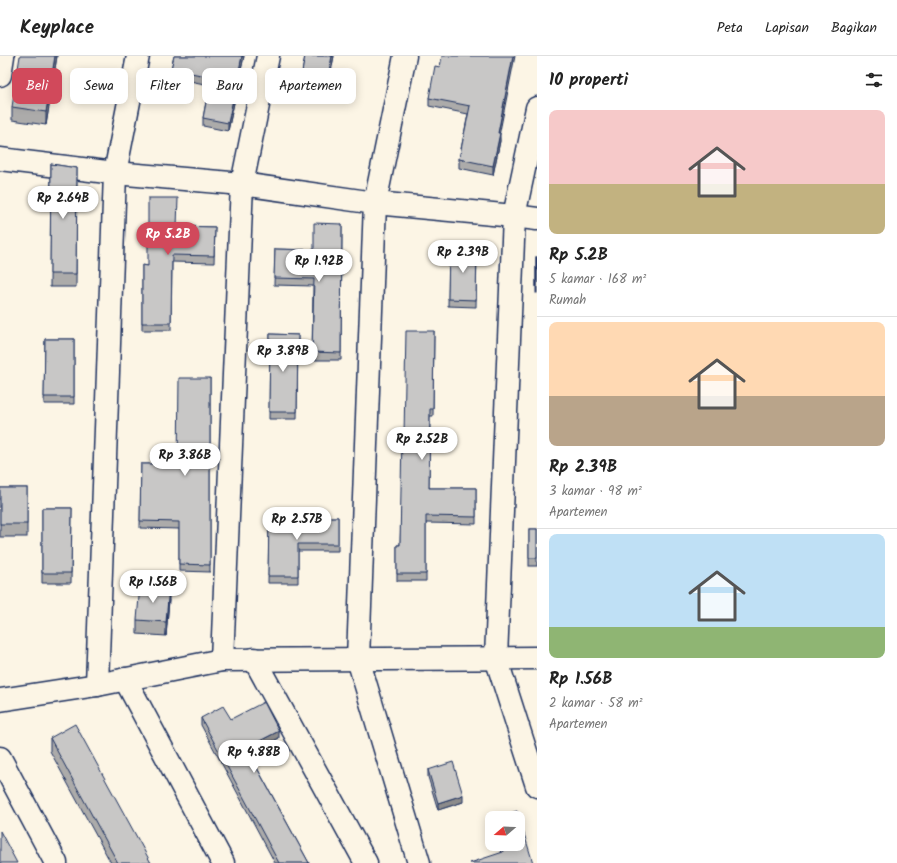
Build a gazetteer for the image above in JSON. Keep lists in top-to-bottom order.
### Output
{
  "north": "left",
  "page": {
    "header": "Keyplace",
    "nav": ["Peta", "Lapisan", "Bagikan"],
    "heading": "10 properti",
    "chip": [
      "Beli",
      "Sewa",
      "Filter",
      "Baru",
      "Apartemen"
    ],
    "list": [
      {
        "name": "Rp 5.2B",
        "note": "5 kamar · 168 m² · Rumah"
      },
      {
        "name": "Rp 2.39B",
        "note": "3 kamar · 98 m² · Apartemen"
      },
      {
        "name": "Rp 1.56B",
        "note": "2 kamar · 58 m² · Apartemen"
      }
    ],
    "price": [
      "Rp 2.64B",
      "Rp 5.2B",
      "Rp 2.39B",
      "Rp 1.92B",
      "Rp 3.89B",
      "Rp 2.52B",
      "Rp 3.86B",
      "Rp 2.57B",
      "Rp 1.56B",
      "Rp 4.88B"
    ]
  }
}
